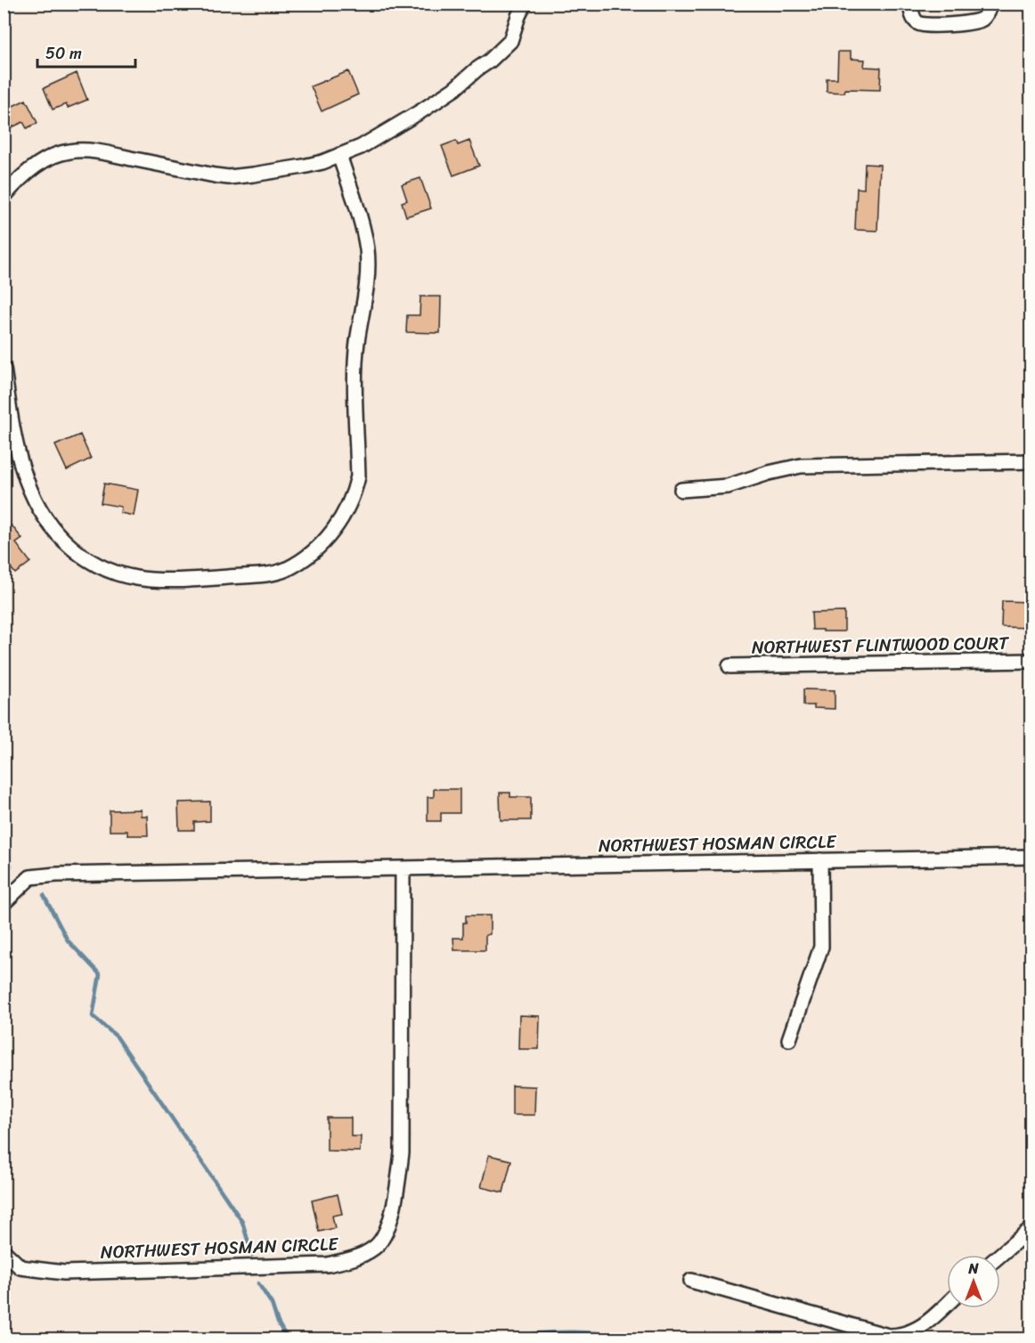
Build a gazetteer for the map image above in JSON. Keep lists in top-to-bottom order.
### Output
{
  "streets": {
    "street": ["NORTHWEST FLINTWOOD COURT", "NORTHWEST HOSMAN CIRCLE"]
  },
  "scale_bar": "50 m",
  "north": "top"
}
